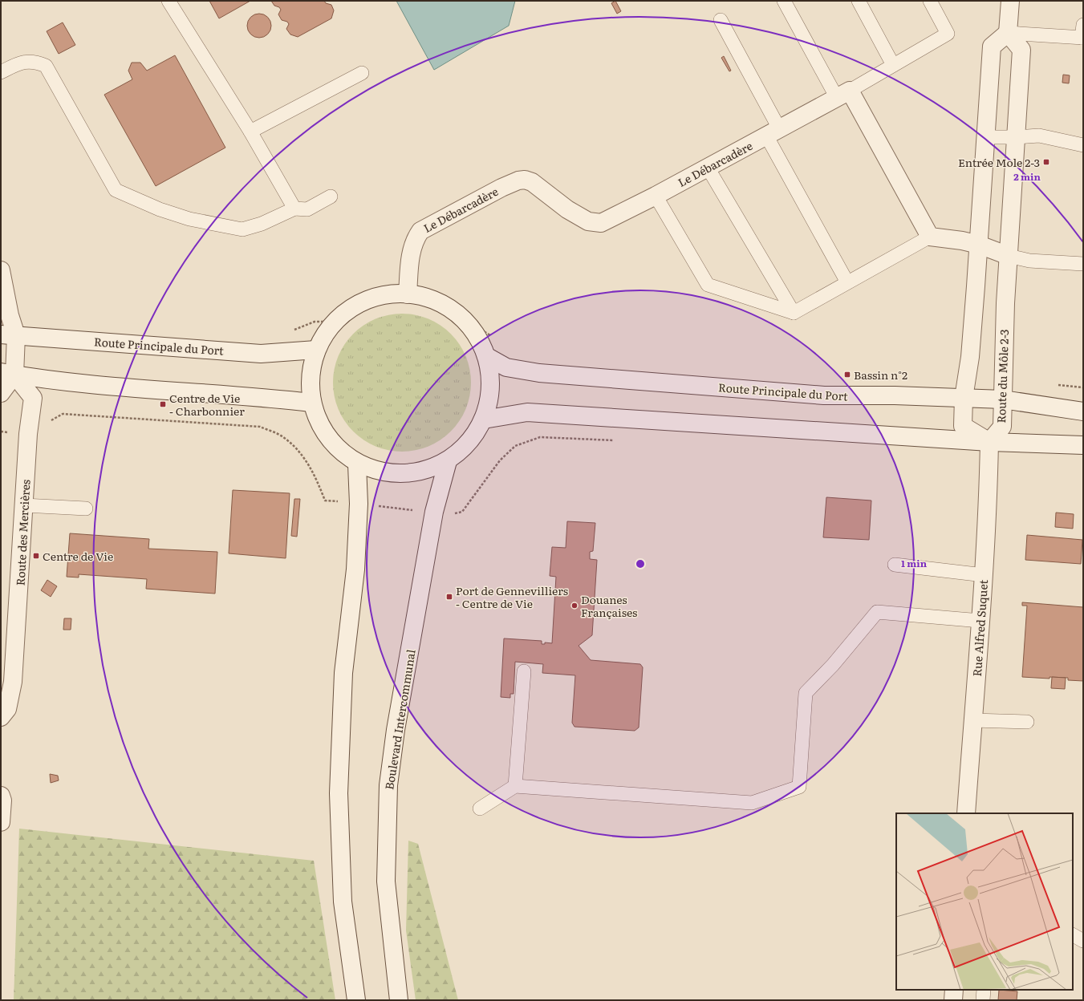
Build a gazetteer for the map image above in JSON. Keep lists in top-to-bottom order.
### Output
{
  "streets": {
    "main road": [
      "Le Débarcadère",
      "Route Principale du Port",
      "Route du Môle 2-3",
      "Route des Mercières",
      "Rue Alfred Suquet",
      "Boulevard Intercommunal"
    ]
  },
  "crossings": [
    ["Route Principale du Port", "Route du Môle 2-3"],
    ["Route du Môle 2-3", "Rue Alfred Suquet"]
  ],
  "places": {
    "transit": [
      "Entrée Mole 2-3",
      "Bassin n°2",
      "Centre de Vie - Charbonnier",
      "Centre de Vie",
      "Port de Gennevilliers - Centre de Vie"
    ],
    "other": ["Douanes Françaises"]
  },
  "rings": ["2 min", "1 min"]
}
